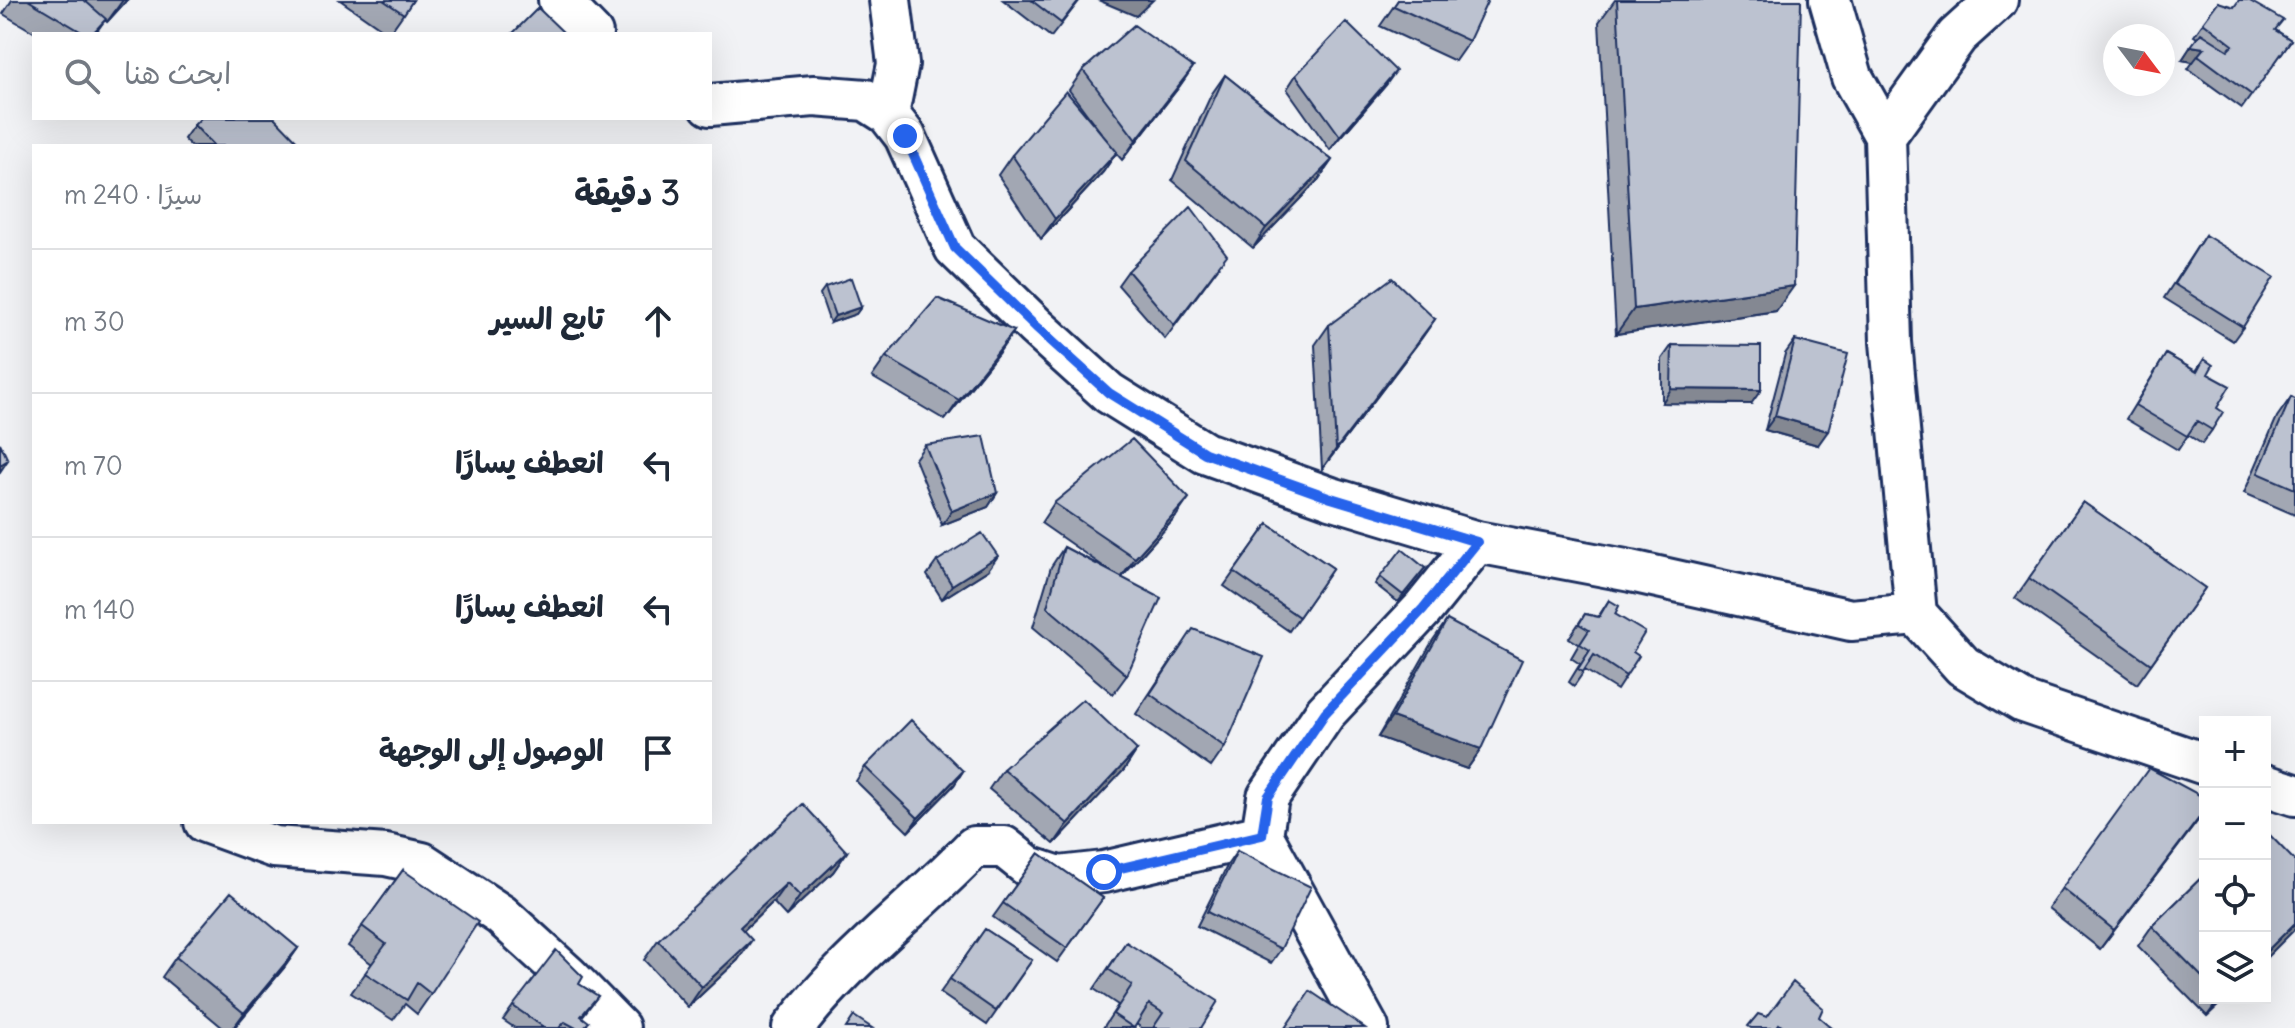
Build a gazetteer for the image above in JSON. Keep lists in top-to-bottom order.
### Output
{
  "north": "bottom right",
  "page": {
    "search": "ابحث هنا",
    "heading": ["3 دقيقة", "سيرًا · 240 m"],
    "list": [
      ["تابع السير", "30 m"],
      ["انعطف يسارًا", "70 m"],
      ["انعطف يسارًا", "140 m"],
      "الوصول إلى الوجهة"
    ],
    "map_buttons": ["+", "−"]
  }
}
